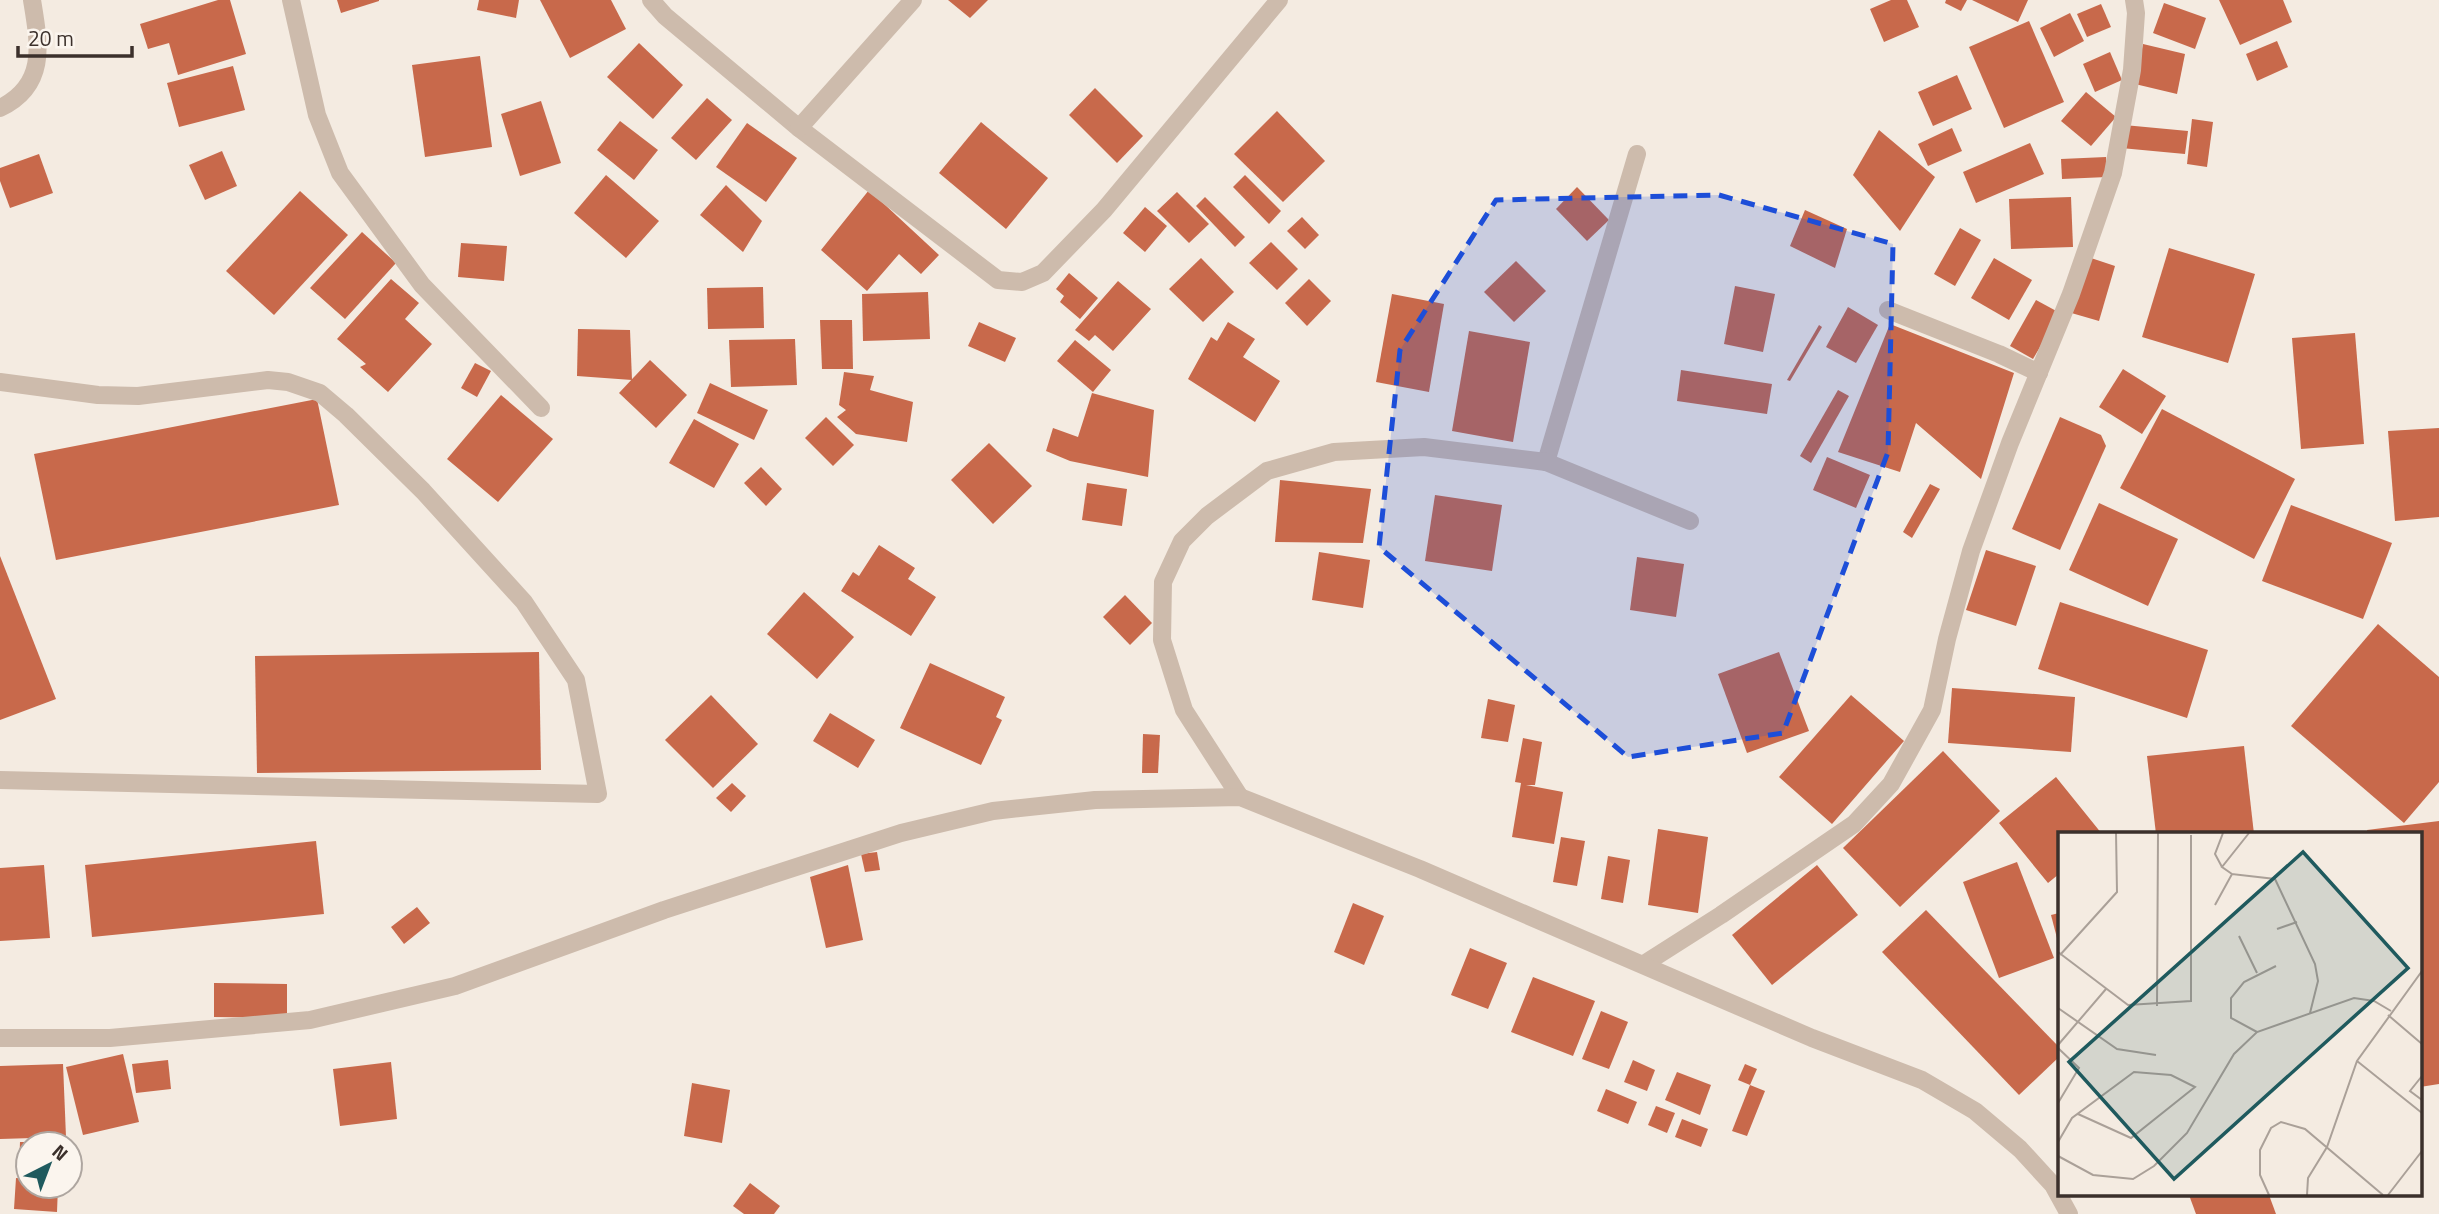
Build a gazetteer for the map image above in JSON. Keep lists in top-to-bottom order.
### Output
{
  "scale_bar": "20 m",
  "north": "top right"
}
